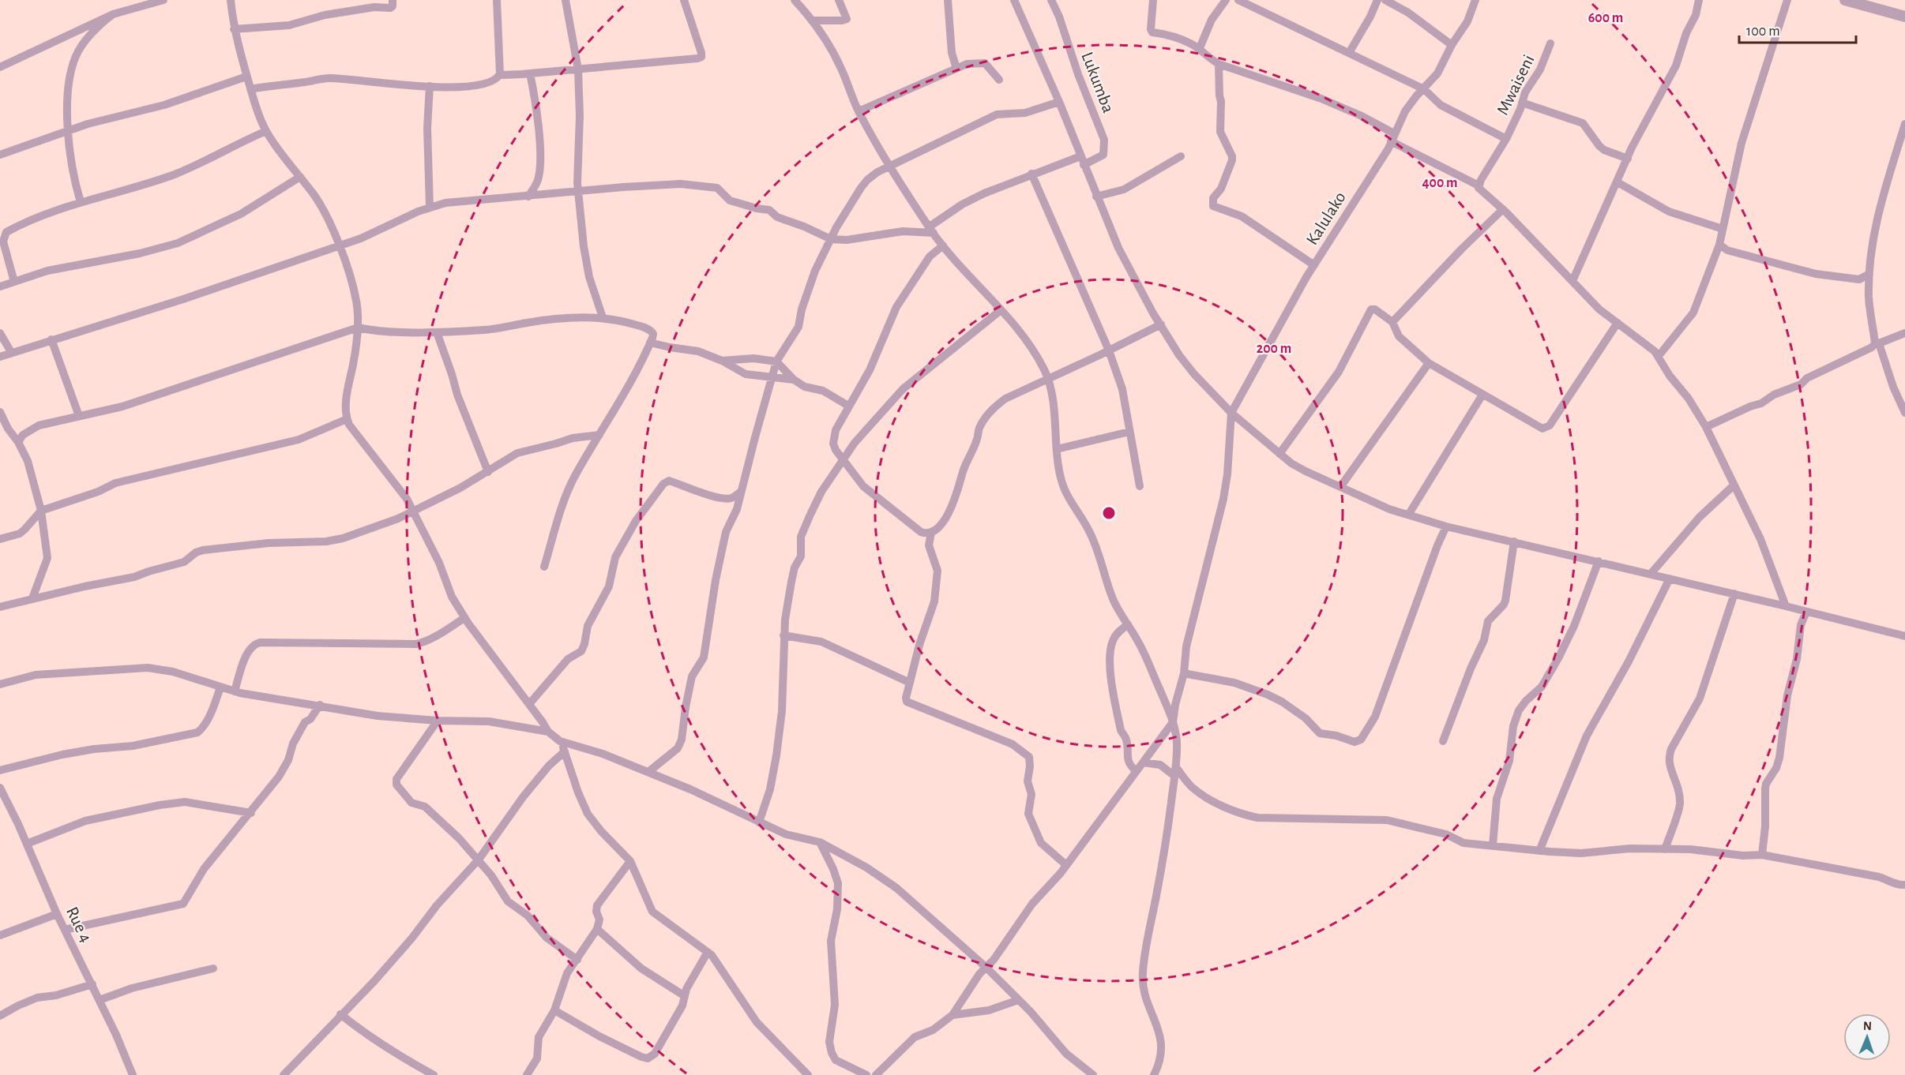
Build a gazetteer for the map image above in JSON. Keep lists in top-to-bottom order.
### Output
{
  "streets": {
    "street": [
      "Lukumba",
      "Mwaiseni",
      "Kalulako",
      "Rue 4"
    ]
  },
  "scale_bar": "100 m",
  "north": "top",
  "rings": ["600 m", "400 m", "200 m"]
}
